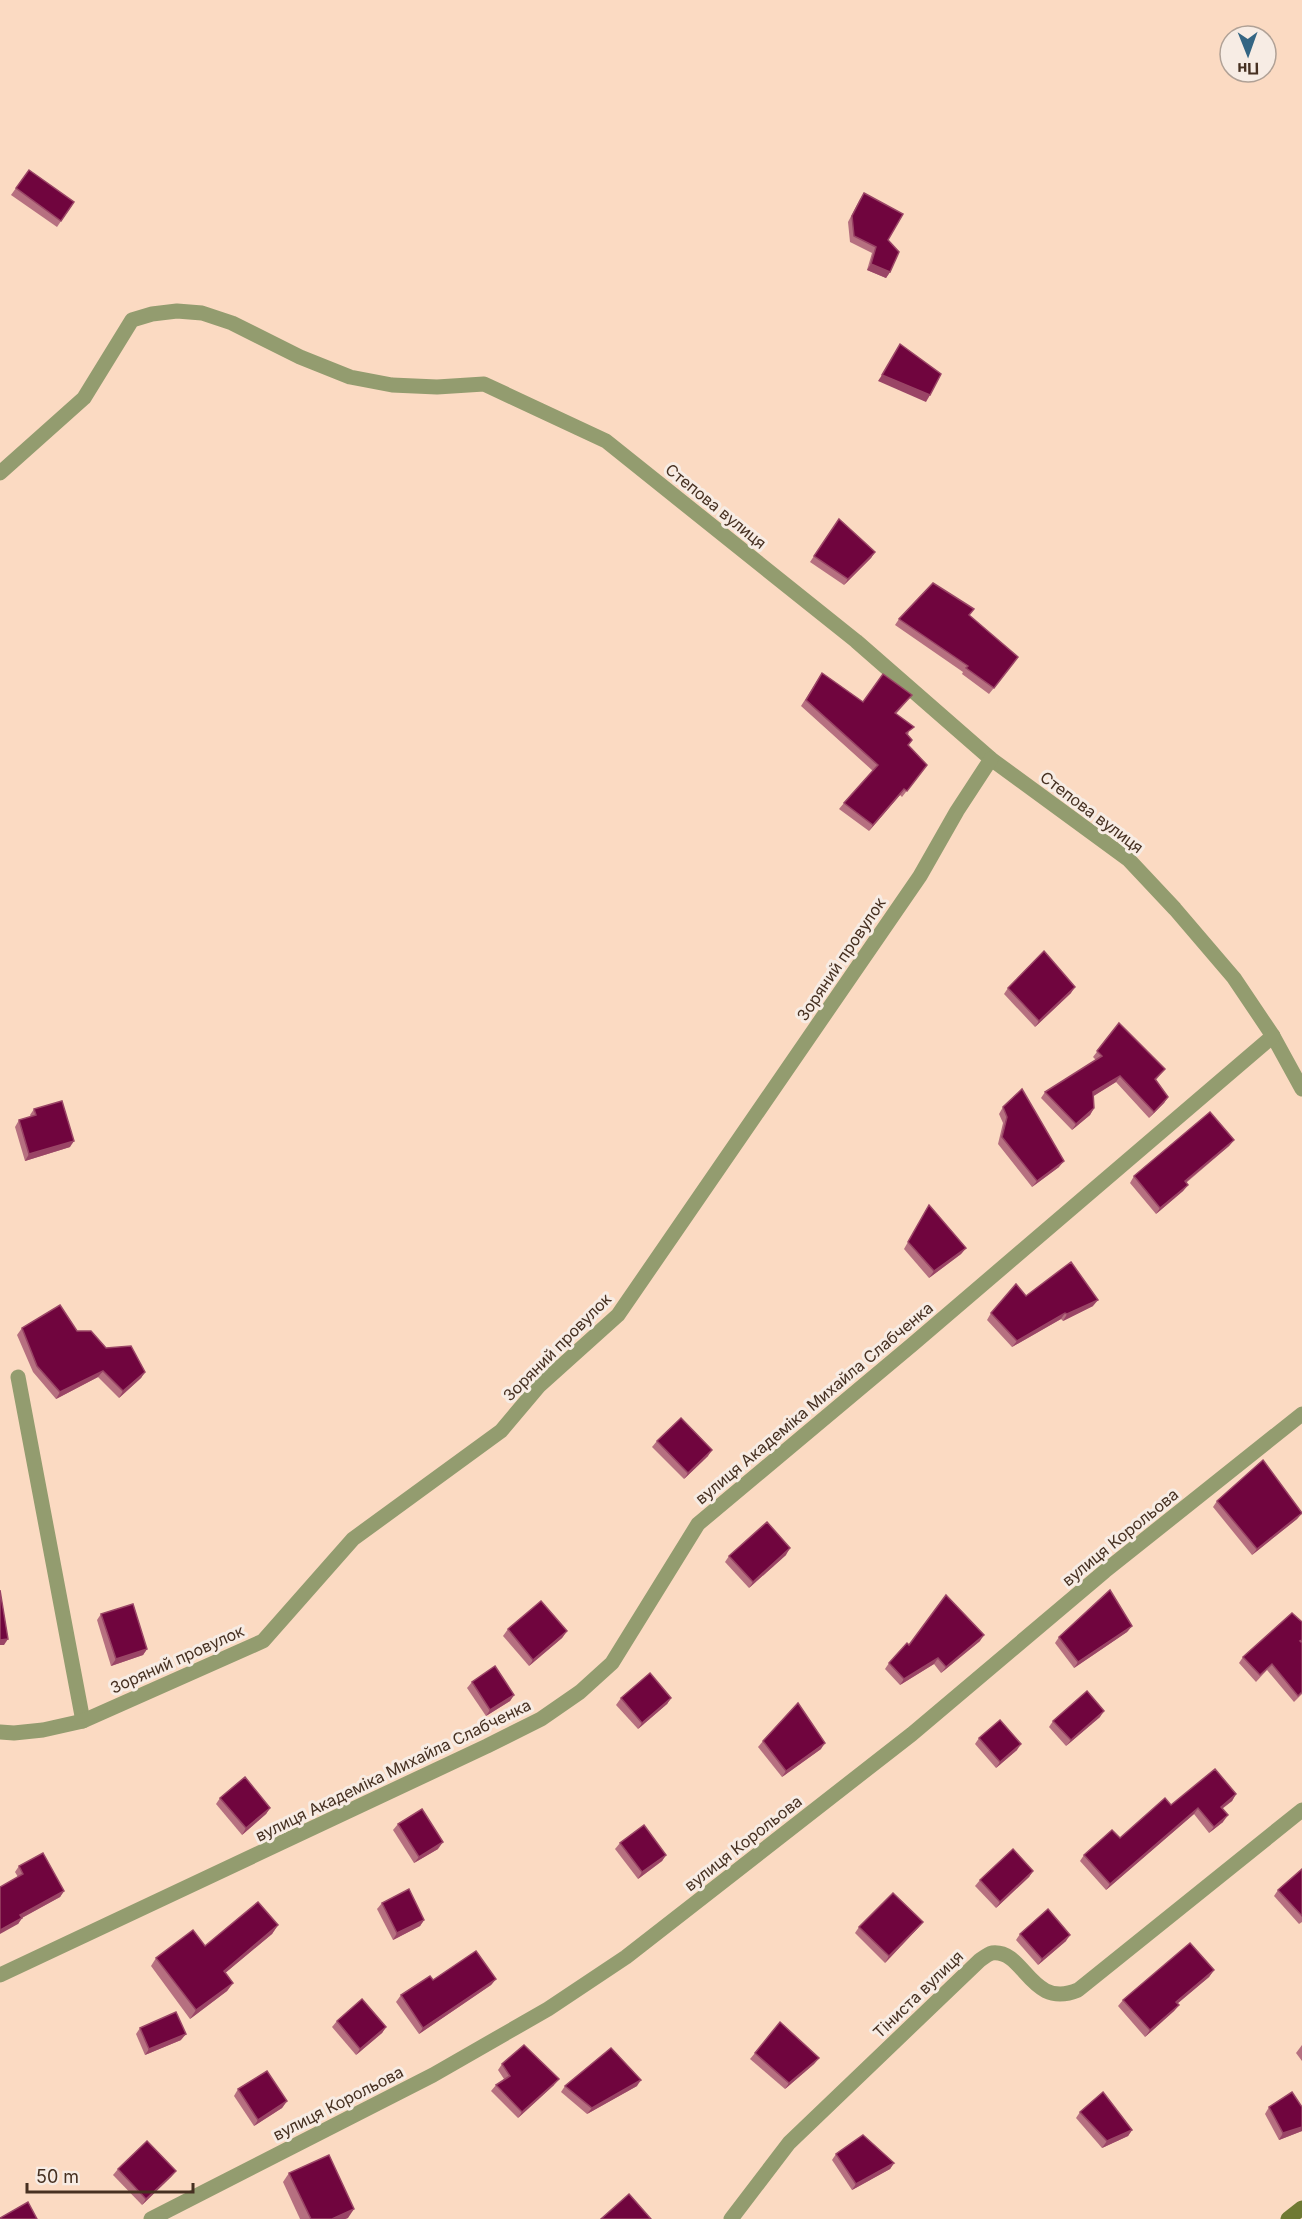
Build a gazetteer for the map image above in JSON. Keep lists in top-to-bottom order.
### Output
{
  "streets": {
    "street": [
      "Степова вулиця",
      "Зоряний провулок",
      "вулиця Академіка Михайла Слабченка",
      "вулиця Корольова",
      "Тіниста вулиця"
    ]
  },
  "crossings": [
    ["Степова вулиця", "Зоряний провулок"],
    ["Степова вулиця", "вулиця Академіка Михайла Слабченка"]
  ],
  "scale_bar": "50 m",
  "north": "bottom"
}
